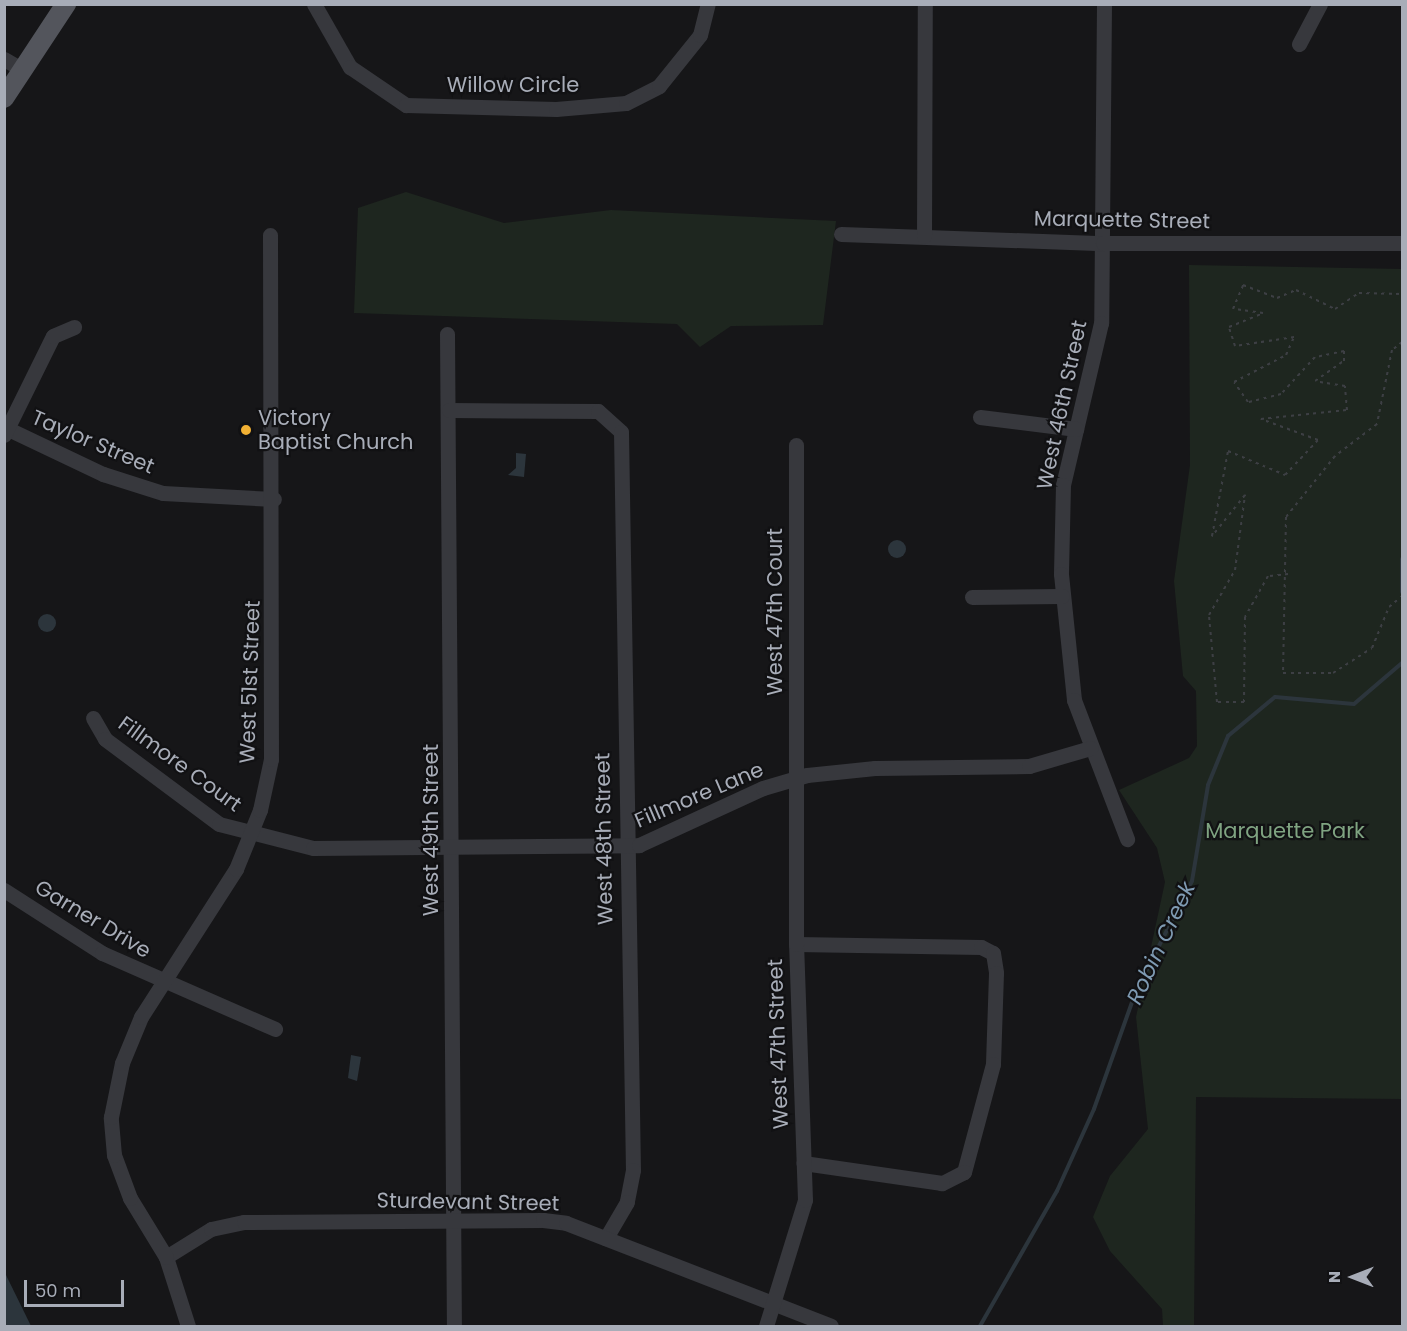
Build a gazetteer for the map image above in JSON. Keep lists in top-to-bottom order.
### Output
{
  "streets": {
    "street": [
      "Willow Circle",
      "Marquette Street",
      "West 46th Street",
      "Taylor Street",
      "West 47th Court",
      "West 51st Street",
      "Fillmore Court",
      "Fillmore Lane",
      "West 49th Street",
      "West 48th Street",
      "Garner Drive",
      "West 47th Street",
      "Sturdevant Street"
    ]
  },
  "crossings": [
    ["Marquette Street", "West 46th Street"],
    ["West 46th Street", "Fillmore Lane"],
    ["Taylor Street", "West 51st Street"],
    ["West 47th Court", "Fillmore Lane"],
    ["West 47th Court", "West 47th Street"],
    ["West 51st Street", "Fillmore Court"],
    ["West 51st Street", "Fillmore Lane"],
    ["West 51st Street", "Garner Drive"],
    ["West 51st Street", "Sturdevant Street"],
    ["Fillmore Court", "Fillmore Lane"],
    ["Fillmore Lane", "West 49th Street"],
    ["Fillmore Lane", "West 48th Street"],
    ["Fillmore Lane", "West 47th Street"],
    ["West 49th Street", "West 48th Street"],
    ["West 49th Street", "Sturdevant Street"],
    ["West 48th Street", "Sturdevant Street"],
    ["West 47th Street", "Sturdevant Street"]
  ],
  "water": ["Robin Creek"],
  "parks": ["Marquette Park"],
  "places": ["Victory Baptist Church"],
  "scale_bar": "50 m",
  "north": "left"
}
